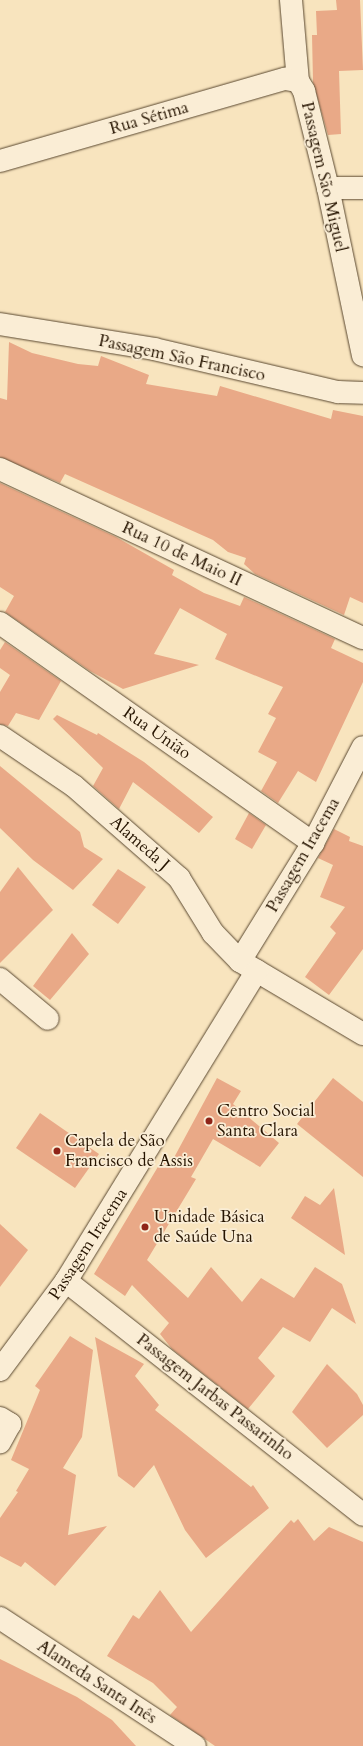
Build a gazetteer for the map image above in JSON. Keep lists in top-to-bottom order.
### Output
{
  "streets": {
    "street": [
      "Rua Sétima",
      "Passagem São Miguel",
      "Passagem São Francisco",
      "Rua 10 de Maio II",
      "Rua União",
      "Alameda J",
      "Passagem Iracema",
      "Passagem Jarbas Passarinho",
      "Alameda Santa Inês"
    ]
  },
  "crossings": [
    ["Rua Sétima", "Passagem São Miguel"],
    ["Rua União", "Passagem Iracema"],
    ["Alameda J", "Passagem Iracema"],
    ["Passagem Iracema", "Passagem Jarbas Passarinho"]
  ],
  "places": ["Centro Social Santa Clara", "Capela de São Francisco de Assis", "Unidade Básica de Saúde Una"]
}
